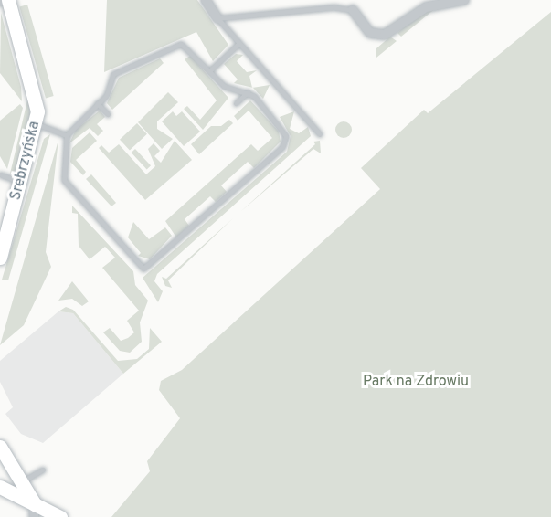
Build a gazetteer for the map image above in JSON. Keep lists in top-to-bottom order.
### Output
{
  "streets": {
    "street": ["Srebrzyńska"]
  },
  "parks": ["Park na Zdrowiu"]
}
